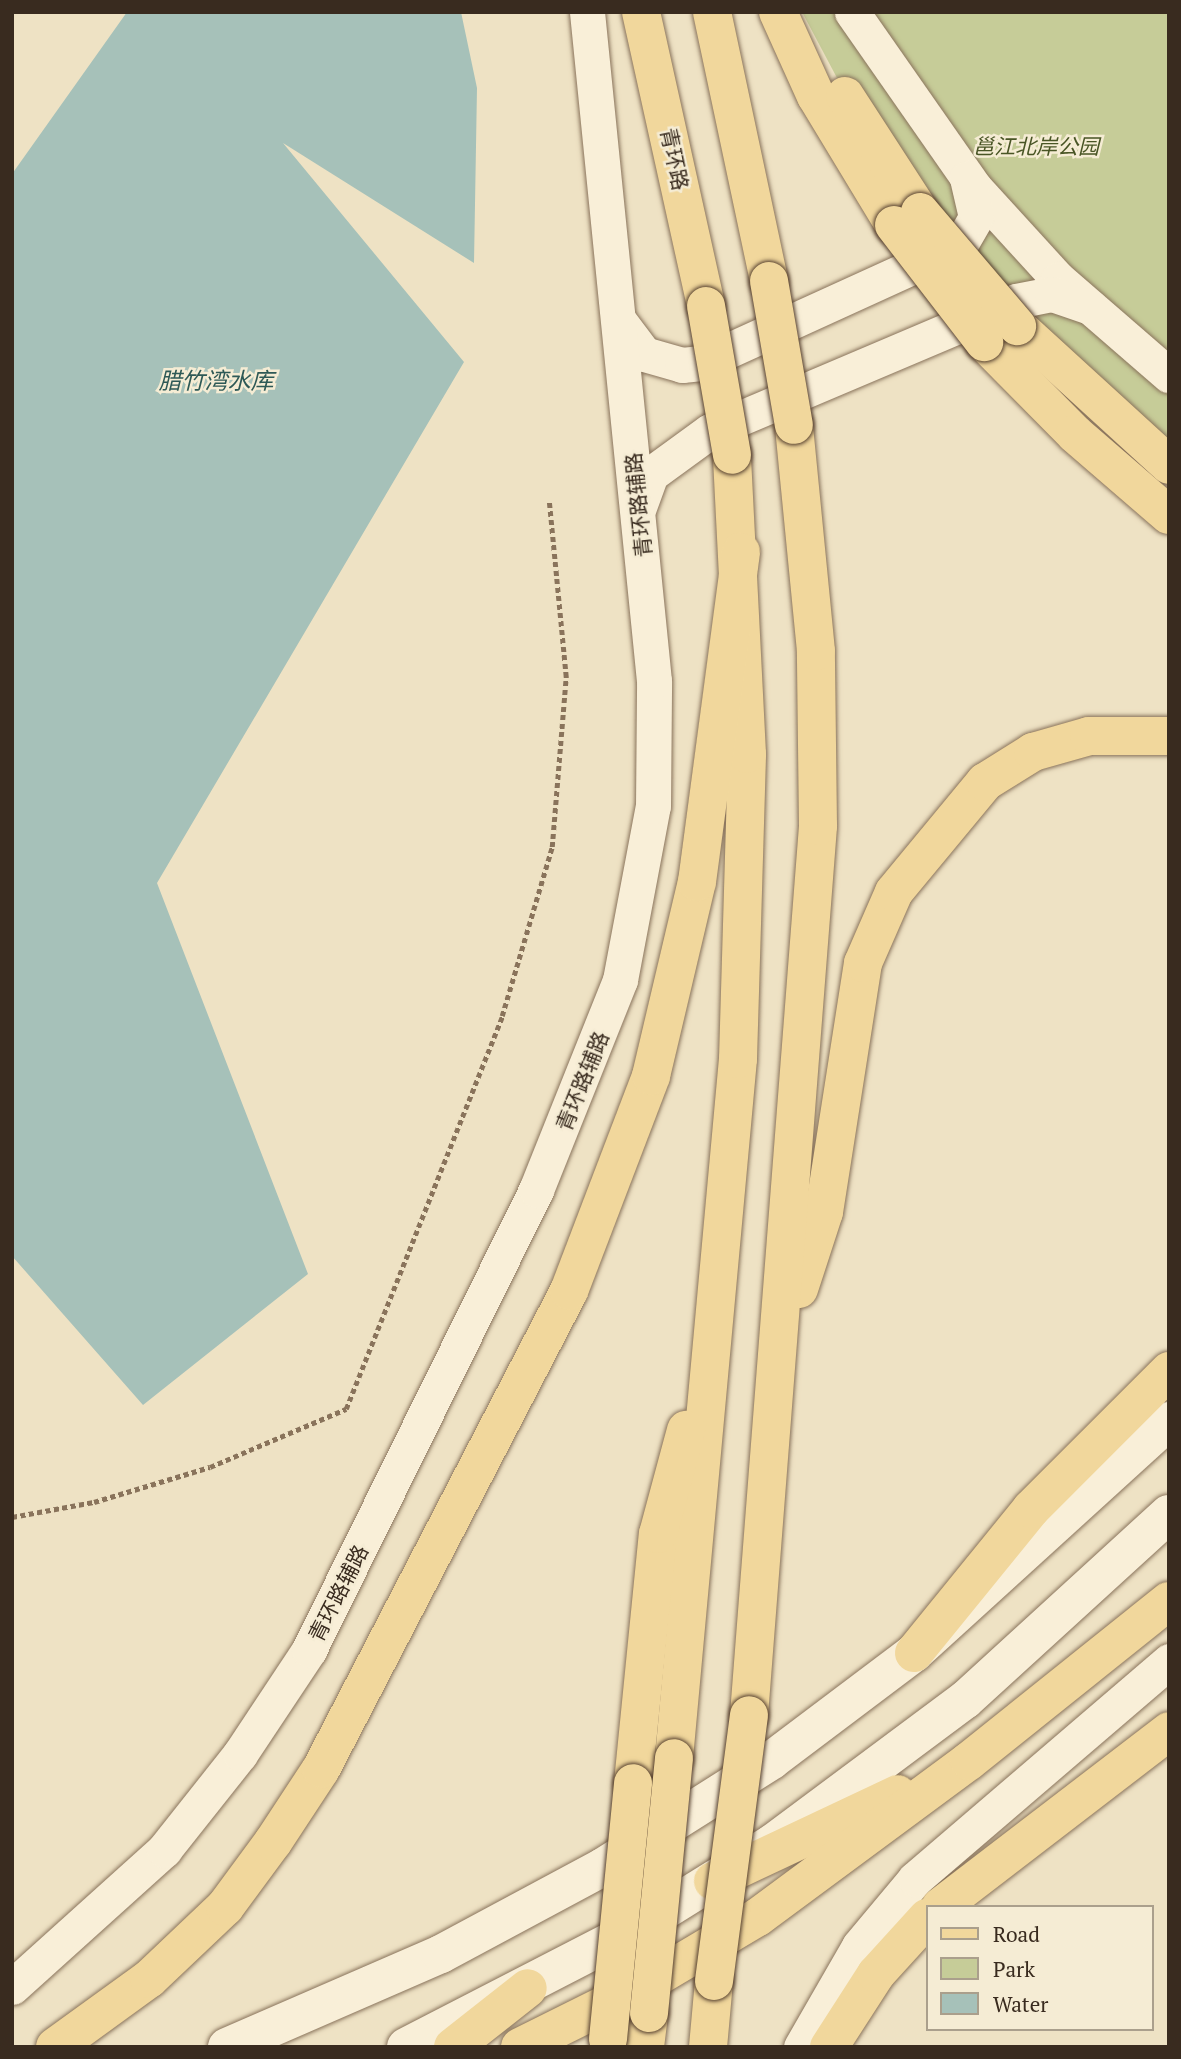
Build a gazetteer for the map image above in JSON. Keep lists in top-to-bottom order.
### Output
{
  "streets": {
    "main road": ["青环路"],
    "street": ["青环路辅路"]
  },
  "water": ["腊竹湾水库"],
  "parks": ["邕江北岸公园"],
  "legend": ["Road", "Park", "Water"]
}
